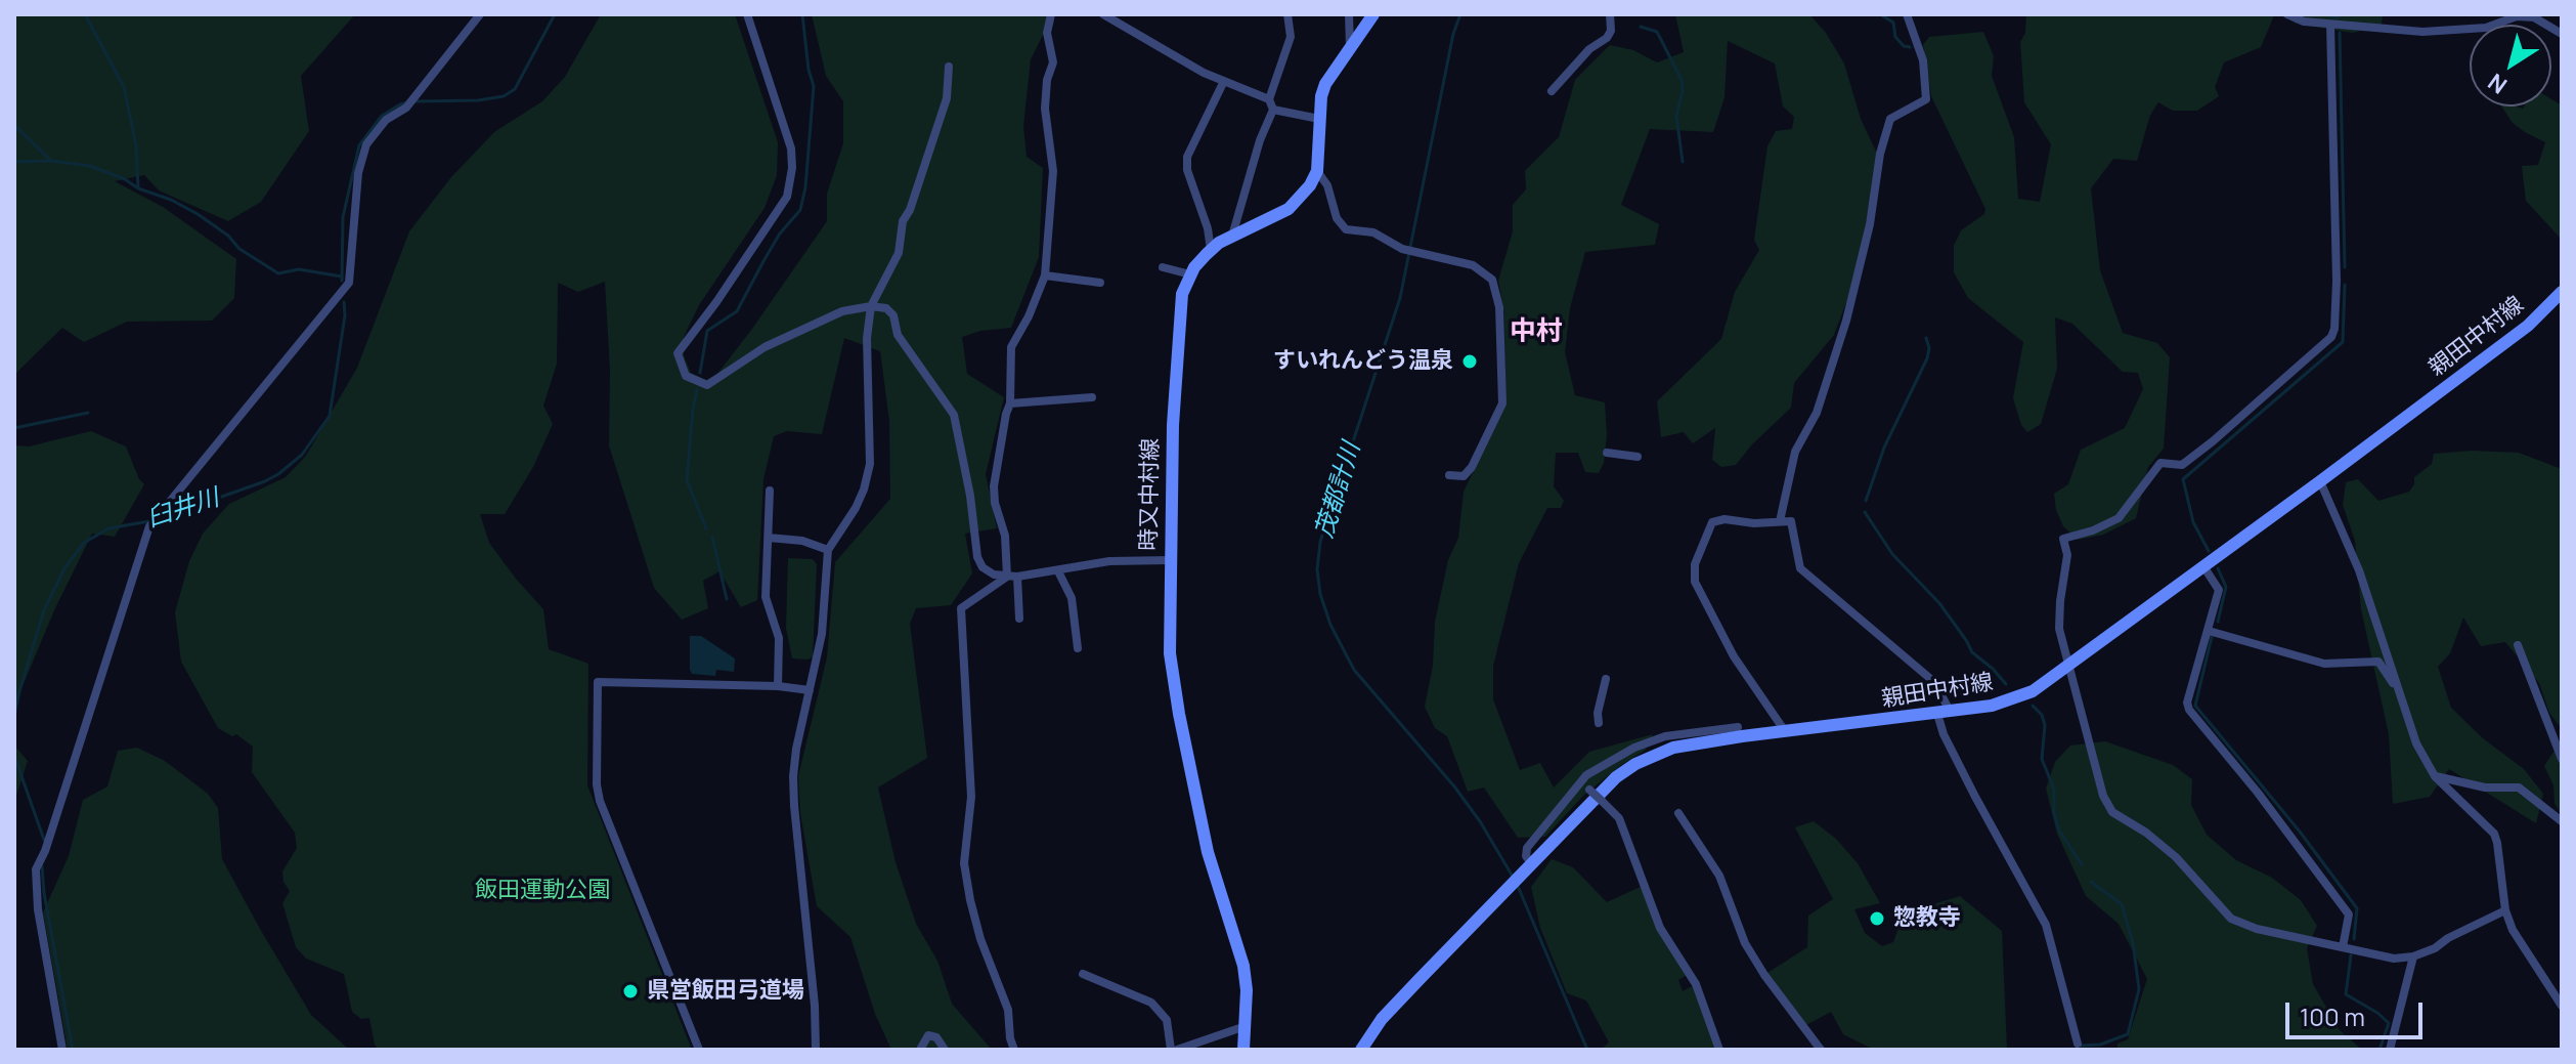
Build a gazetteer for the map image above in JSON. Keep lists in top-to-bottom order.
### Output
{
  "streets": {
    "main road": ["親田中村線", "時又中村線"]
  },
  "districts": ["中村"],
  "water": ["茂都計川", "臼井川"],
  "parks": ["飯田運動公園"],
  "places": ["すいれんどう温泉", "惣教寺", "県営飯田弓道場"],
  "scale_bar": "100 m",
  "north": "bottom left"
}
